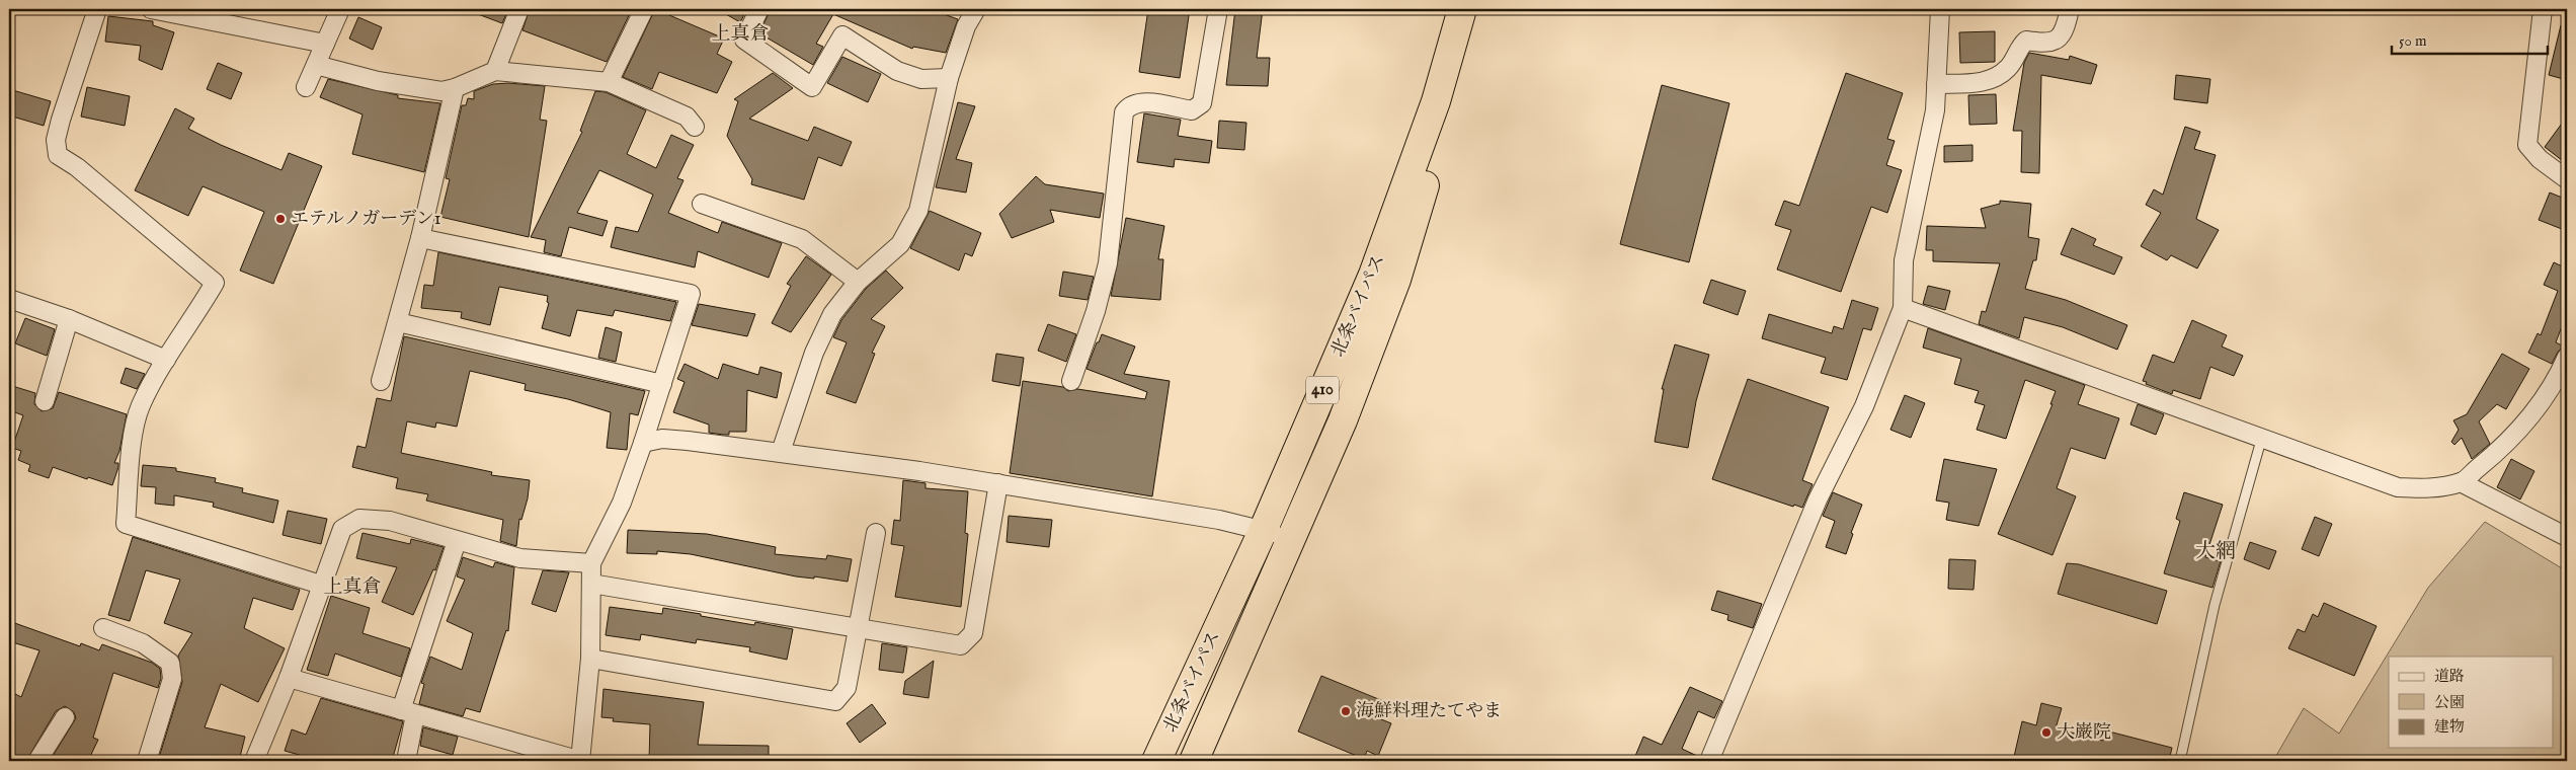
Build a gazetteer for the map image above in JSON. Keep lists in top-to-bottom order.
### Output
{
  "streets": {
    "highway": ["北条バイパス", "410"]
  },
  "districts": ["上真倉", "大網", "上真倉"],
  "places": ["エテルノガーデン1", "海鮮料理たてやま", "大巌院"],
  "legend": ["道路", "公園", "建物"],
  "scale_bar": "50 m"
}
